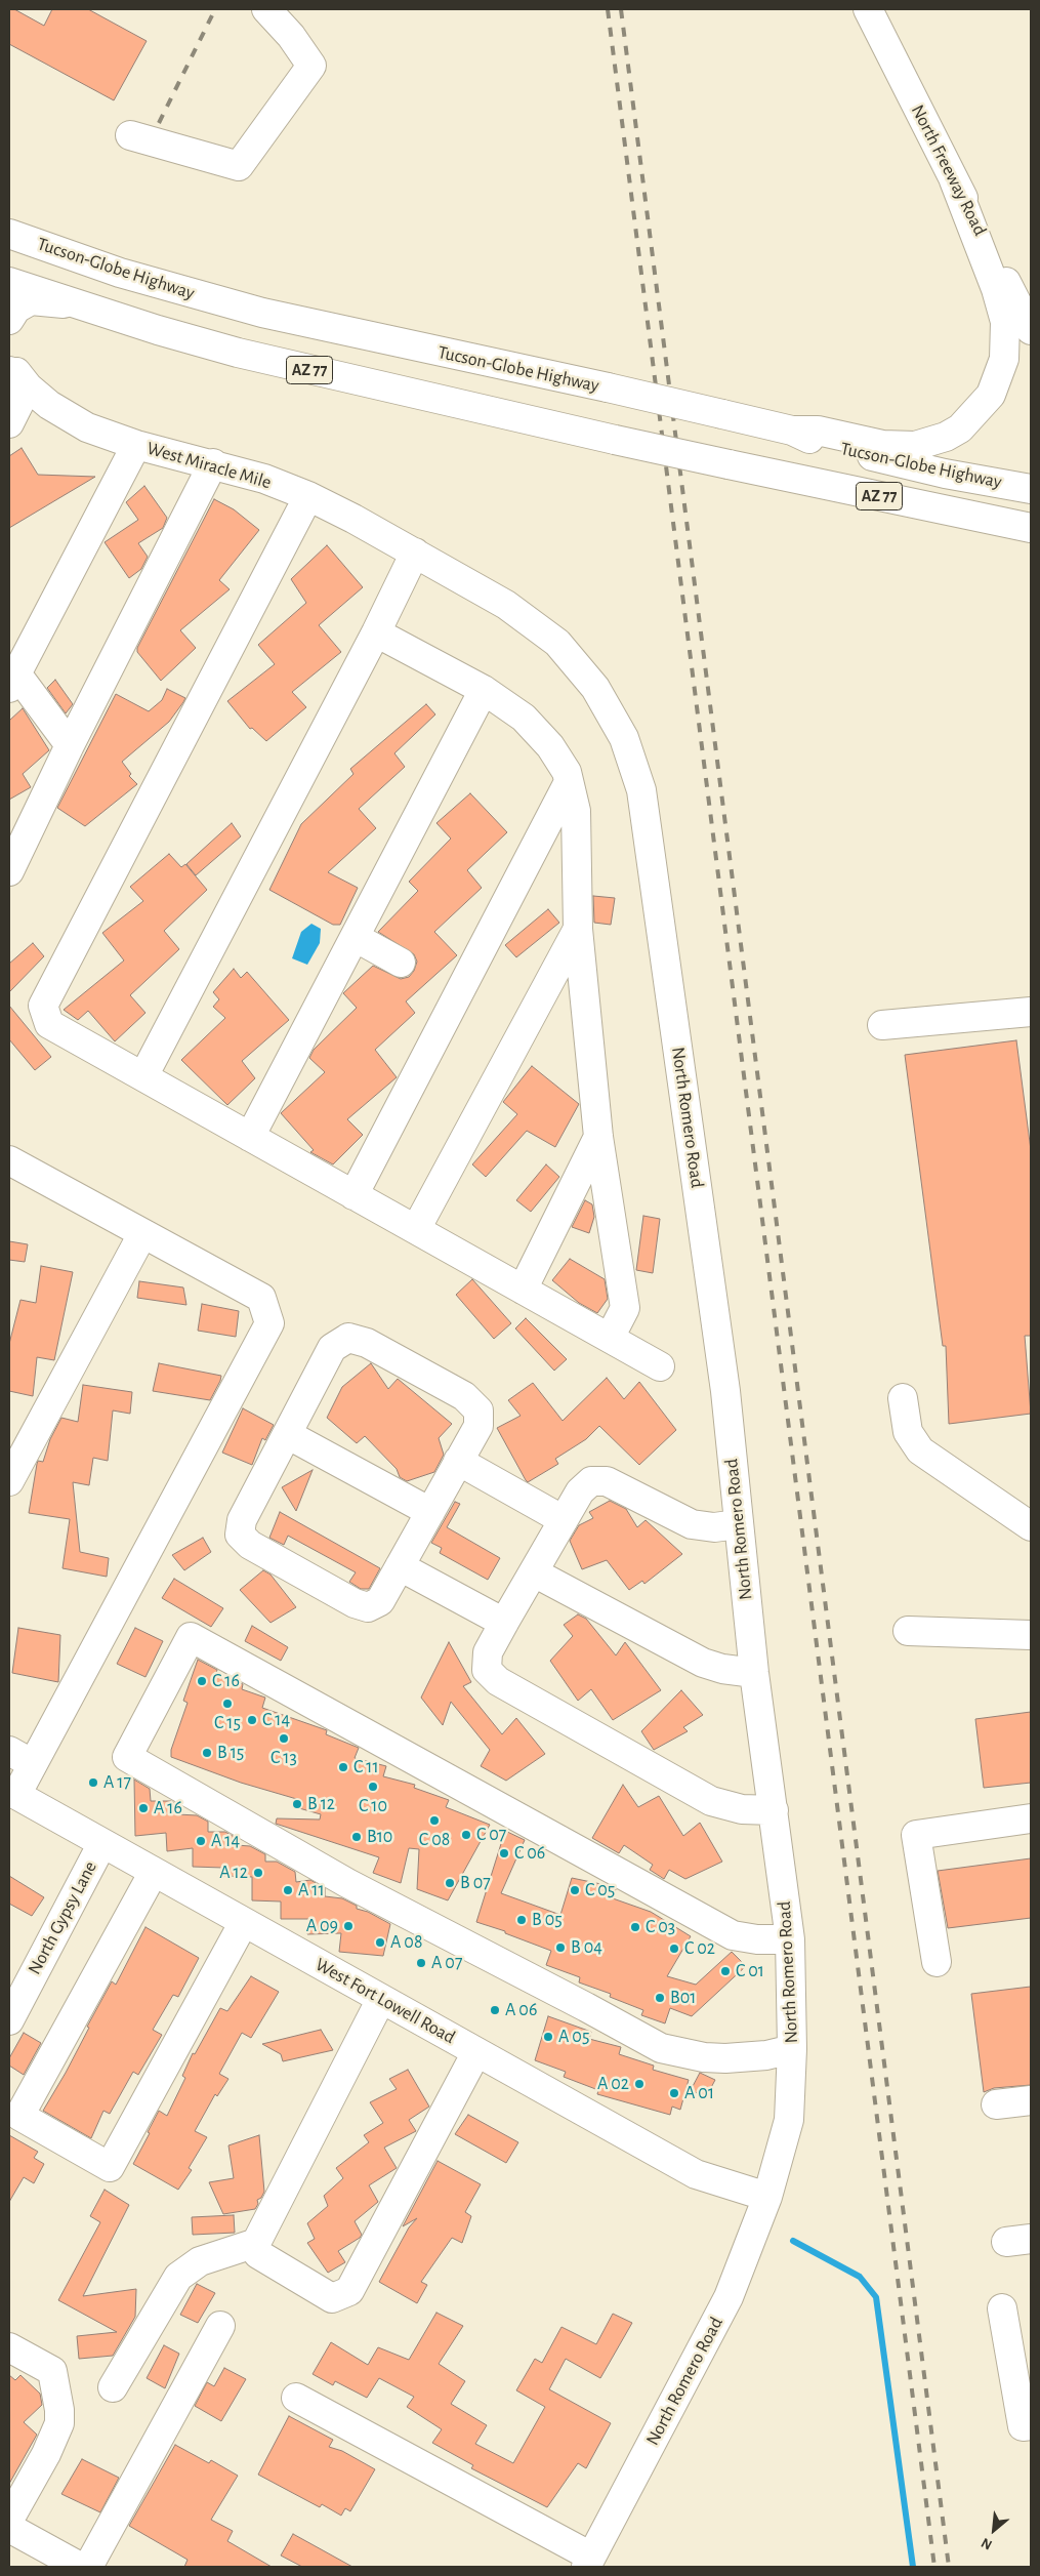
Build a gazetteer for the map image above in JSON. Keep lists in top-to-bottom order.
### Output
{
  "streets": {
    "main road": [
      "North Freeway Road",
      "Tucson-Globe Highway",
      "AZ 77",
      "West Miracle Mile",
      "North Romero Road",
      "North Gypsy Lane",
      "West Fort Lowell Road"
    ]
  },
  "crossings": [
    ["West Miracle Mile", "North Romero Road"],
    ["North Romero Road", "West Fort Lowell Road"],
    ["North Gypsy Lane", "West Fort Lowell Road"]
  ],
  "places": [
    "C 16",
    "C 15",
    "C 14",
    "C 13",
    "B 15",
    "C 11",
    "A 17",
    "C 10",
    "B 12",
    "A 16",
    "C 08",
    "C 07",
    "B10",
    "A 14",
    "C 06",
    "A 12",
    "B 07",
    "A 11",
    "C 05",
    "B 05",
    "A 09",
    "C 03",
    "A 08",
    "B 04",
    "C 02",
    "A 07",
    "C 01",
    "B01",
    "A 06",
    "A 05",
    "A 02",
    "A 01"
  ],
  "north": "bottom left"
}
